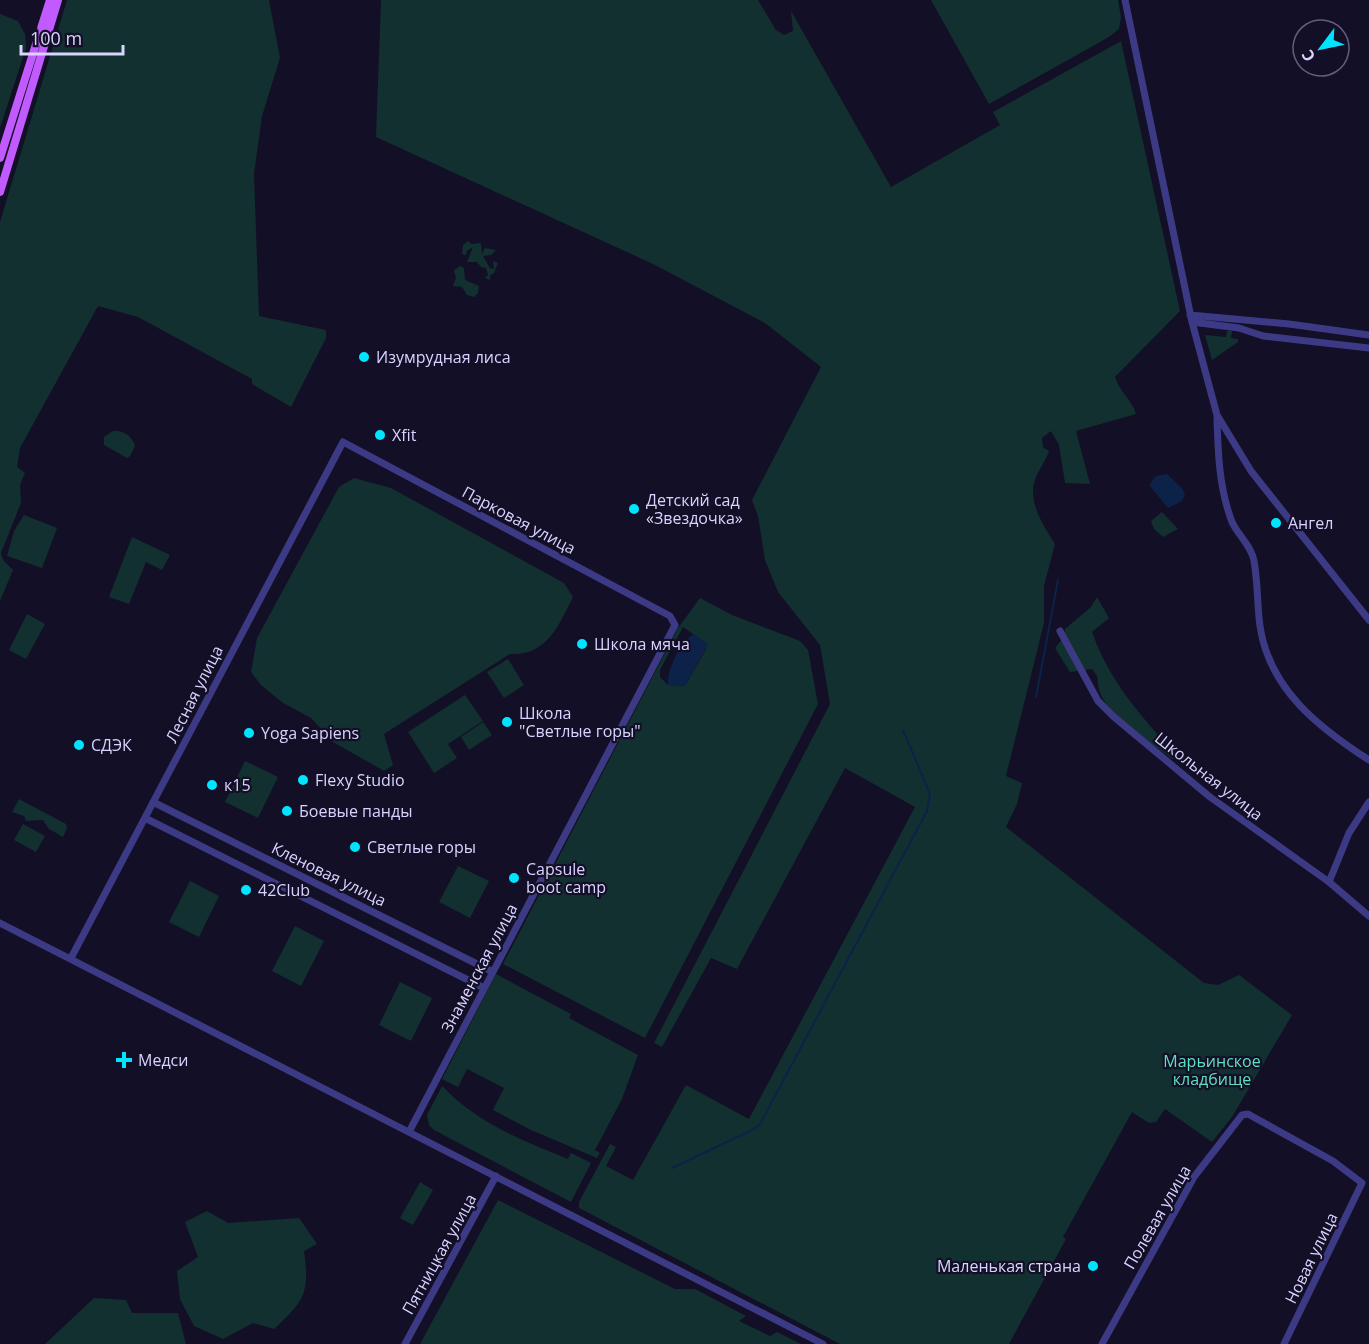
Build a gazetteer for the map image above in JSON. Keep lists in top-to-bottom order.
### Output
{
  "streets": {
    "street": [
      "Парковая улица",
      "Лесная улица",
      "Школьная улица",
      "Кленовая улица",
      "Знаменская улица",
      "Полевая улица",
      "Пятницкая улица",
      "Новая улица"
    ]
  },
  "crossings": [
    ["Парковая улица", "Лесная улица"],
    ["Парковая улица", "Знаменская улица"],
    ["Лесная улица", "Кленовая улица"],
    ["Кленовая улица", "Знаменская улица"],
    ["Полевая улица", "Новая улица"]
  ],
  "parks": ["Марьинское кладбище"],
  "places": {
    "other": [
      "Изумрудная лиса",
      "Xfit",
      "Детский сад «Звездочка»",
      "Ангел",
      "Школа мяча",
      "Школа \"Светлые горы\"",
      "Yoga Sapiens",
      "СДЭК",
      "Flexy Studio",
      "к15",
      "Боевые панды",
      "Светлые горы",
      "Capsule boot camp",
      "42Club",
      "Маленькая страна"
    ],
    "health": ["Медси"]
  },
  "scale_bar": "100 m",
  "north": "bottom left"
}
